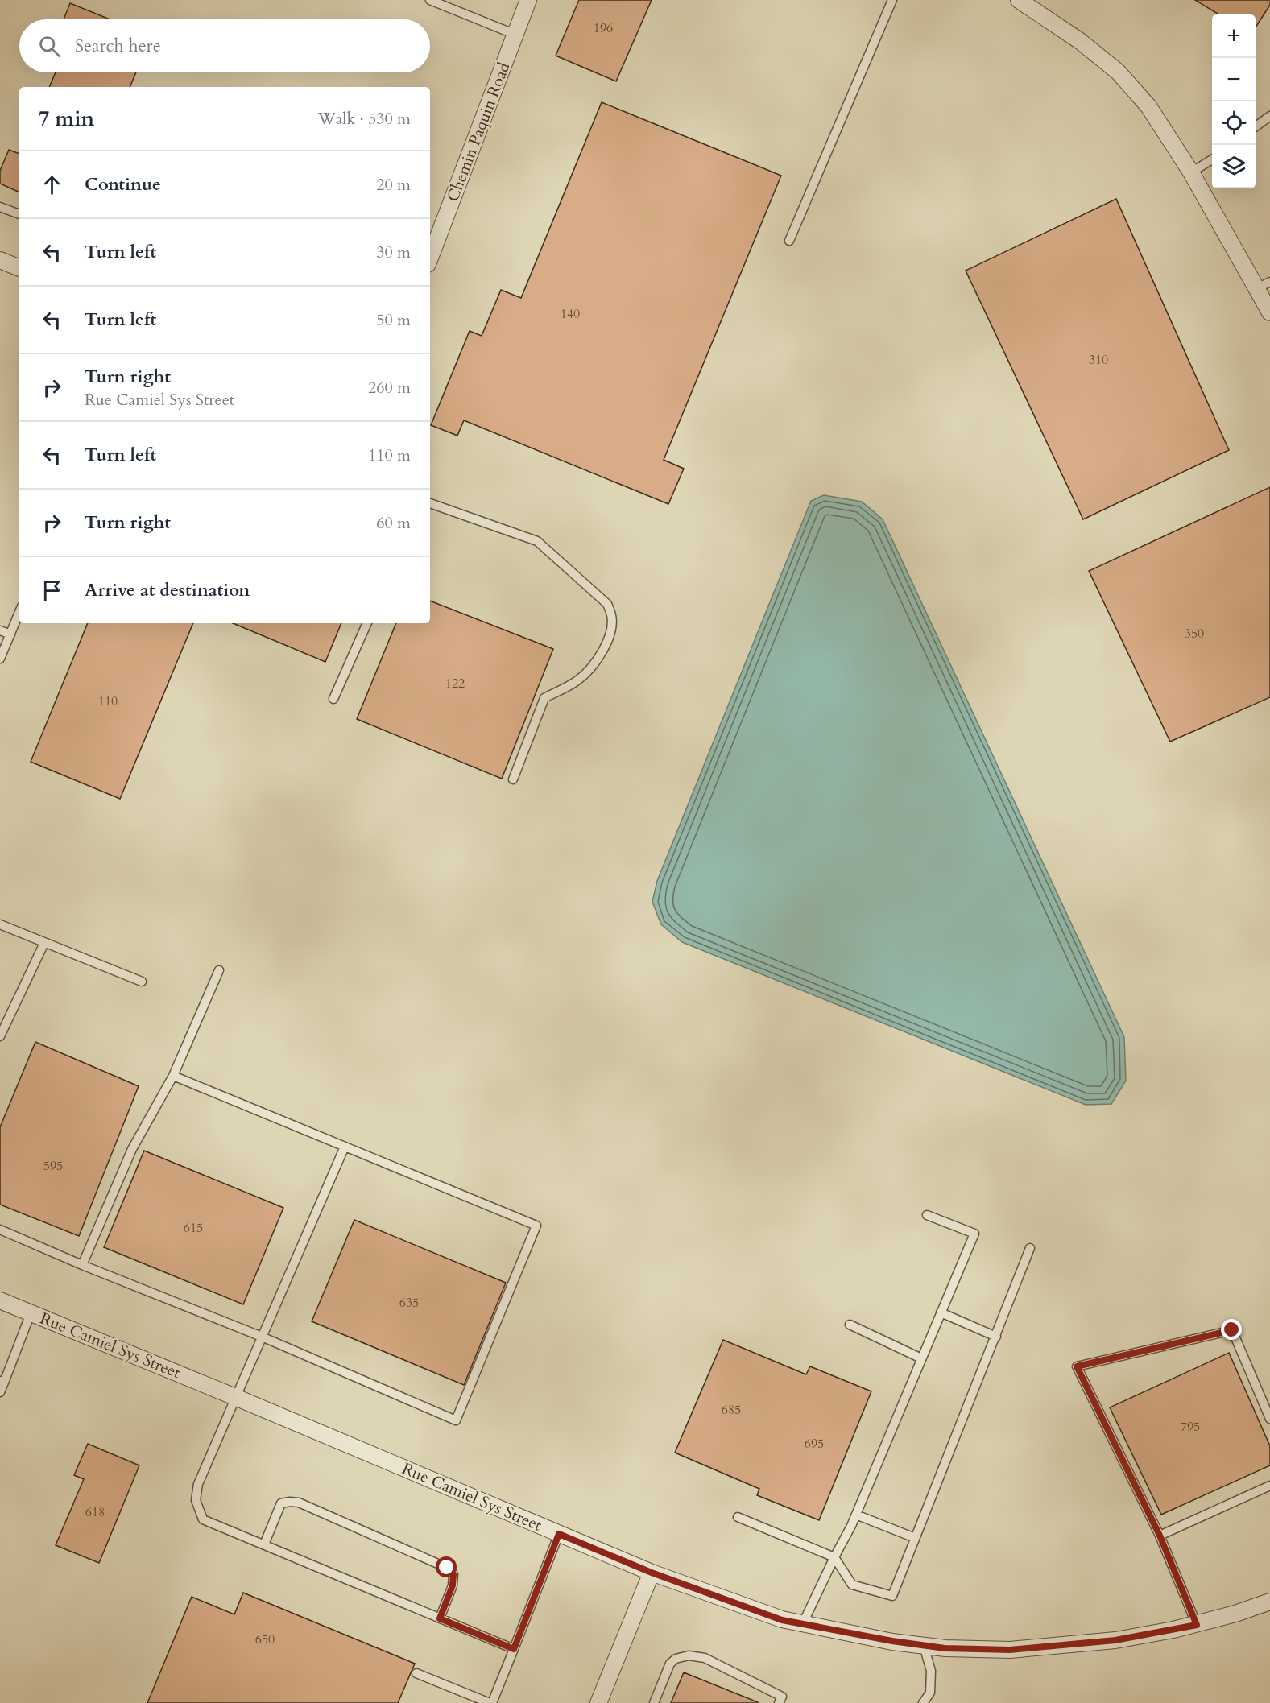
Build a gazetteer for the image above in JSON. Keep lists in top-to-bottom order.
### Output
{
  "streets": {
    "street": ["Chemin Paquin Road", "Rue Camiel Sys Street"]
  },
  "house_numbers": [
    "196",
    "140",
    "310",
    "350",
    "122",
    "110",
    "595",
    "615",
    "635",
    "685",
    "795",
    "695",
    "618",
    "650"
  ],
  "page": {
    "map_buttons": ["+", "−"],
    "search": "Search here",
    "heading": ["7 min", "Walk · 530 m"],
    "list": [
      ["Continue", "20 m"],
      ["Turn left", "30 m"],
      ["Turn left", "50 m"],
      ["Turn right", "Rue Camiel Sys Street", "260 m"],
      ["Turn left", "110 m"],
      ["Turn right", "60 m"],
      "Arrive at destination"
    ]
  }
}
